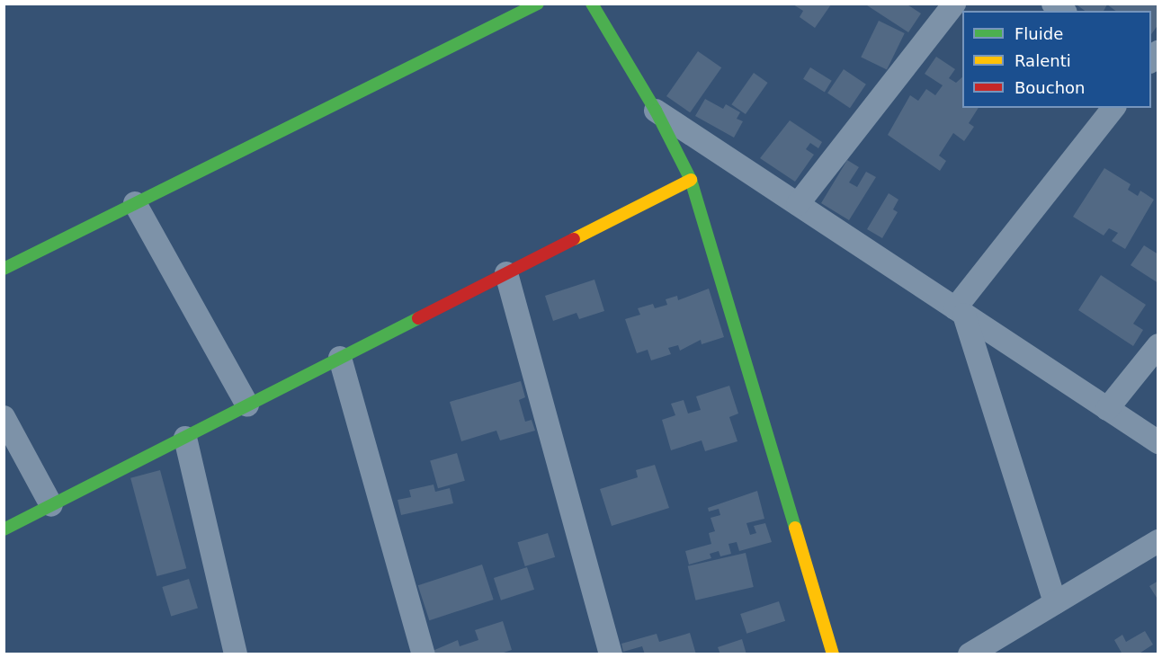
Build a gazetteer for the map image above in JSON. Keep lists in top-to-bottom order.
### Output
{
  "legend": ["Fluide", "Ralenti", "Bouchon"]
}
